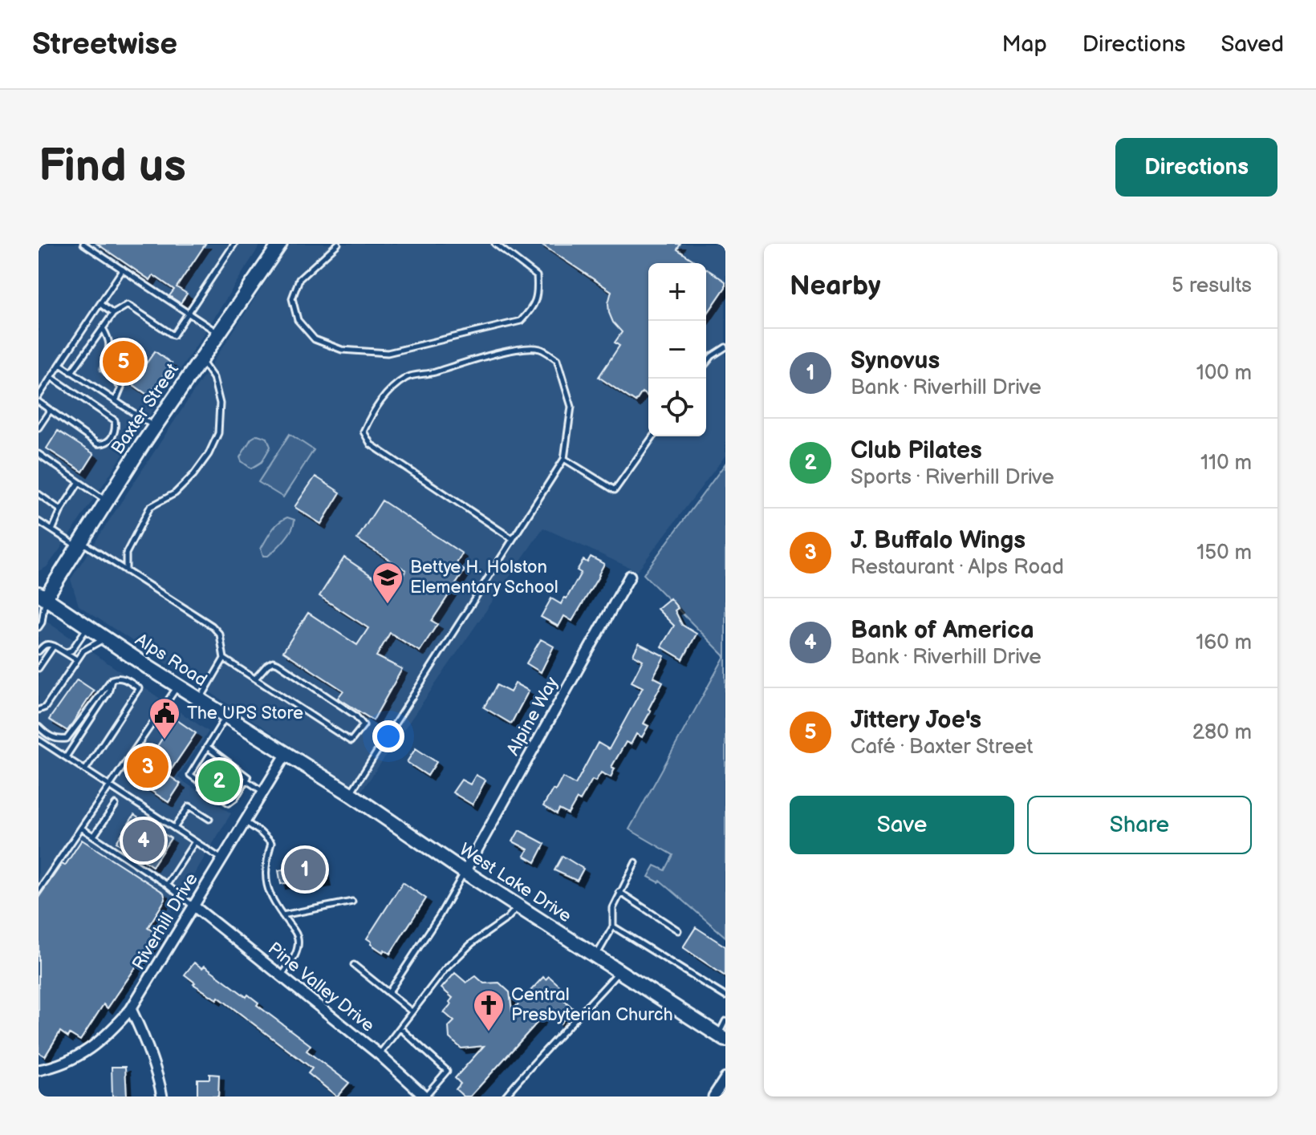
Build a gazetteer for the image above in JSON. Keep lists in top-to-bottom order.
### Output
{
  "streets": {
    "main road": ["Baxter Street", "Alps Road", "West Lake Drive"],
    "street": ["Alpine Way", "Riverhill Drive", "Pine Valley Drive"]
  },
  "crossings": [
    ["Baxter Street", "Alps Road"],
    ["Alps Road", "West Lake Drive"],
    ["Alps Road", "Riverhill Drive"],
    ["Alpine Way", "West Lake Drive"],
    ["West Lake Drive", "Riverhill Drive"],
    ["Riverhill Drive", "Pine Valley Drive"]
  ],
  "places": {
    "school or university": ["Bettye H. Holston Elementary School"],
    "public building": ["The UPS Store"],
    "church": ["Central Presbyterian Church"]
  },
  "page": {
    "header": "Streetwise",
    "nav": ["Map", "Directions", "Saved"],
    "buttons": [
      "Directions",
      ["Save", "Share"]
    ],
    "title": "Find us",
    "heading": ["Nearby", "5 results"],
    "map_buttons": ["+", "−"],
    "list": [
      {
        "mark": "1",
        "name": "Synovus",
        "note": "Bank · Riverhill Drive",
        "value": "100 m"
      },
      {
        "mark": "2",
        "name": "Club Pilates",
        "note": "Sports · Riverhill Drive",
        "value": "110 m"
      },
      {
        "mark": "3",
        "name": "J. Buffalo Wings",
        "note": "Restaurant · Alps Road",
        "value": "150 m"
      },
      {
        "mark": "4",
        "name": "Bank of America",
        "note": "Bank · Riverhill Drive",
        "value": "160 m"
      },
      {
        "mark": "5",
        "name": "Jittery Joe's",
        "note": "Café · Baxter Street",
        "value": "280 m"
      }
    ],
    "pins": [
      "5",
      "3",
      "2",
      "4",
      "1"
    ]
  }
}
